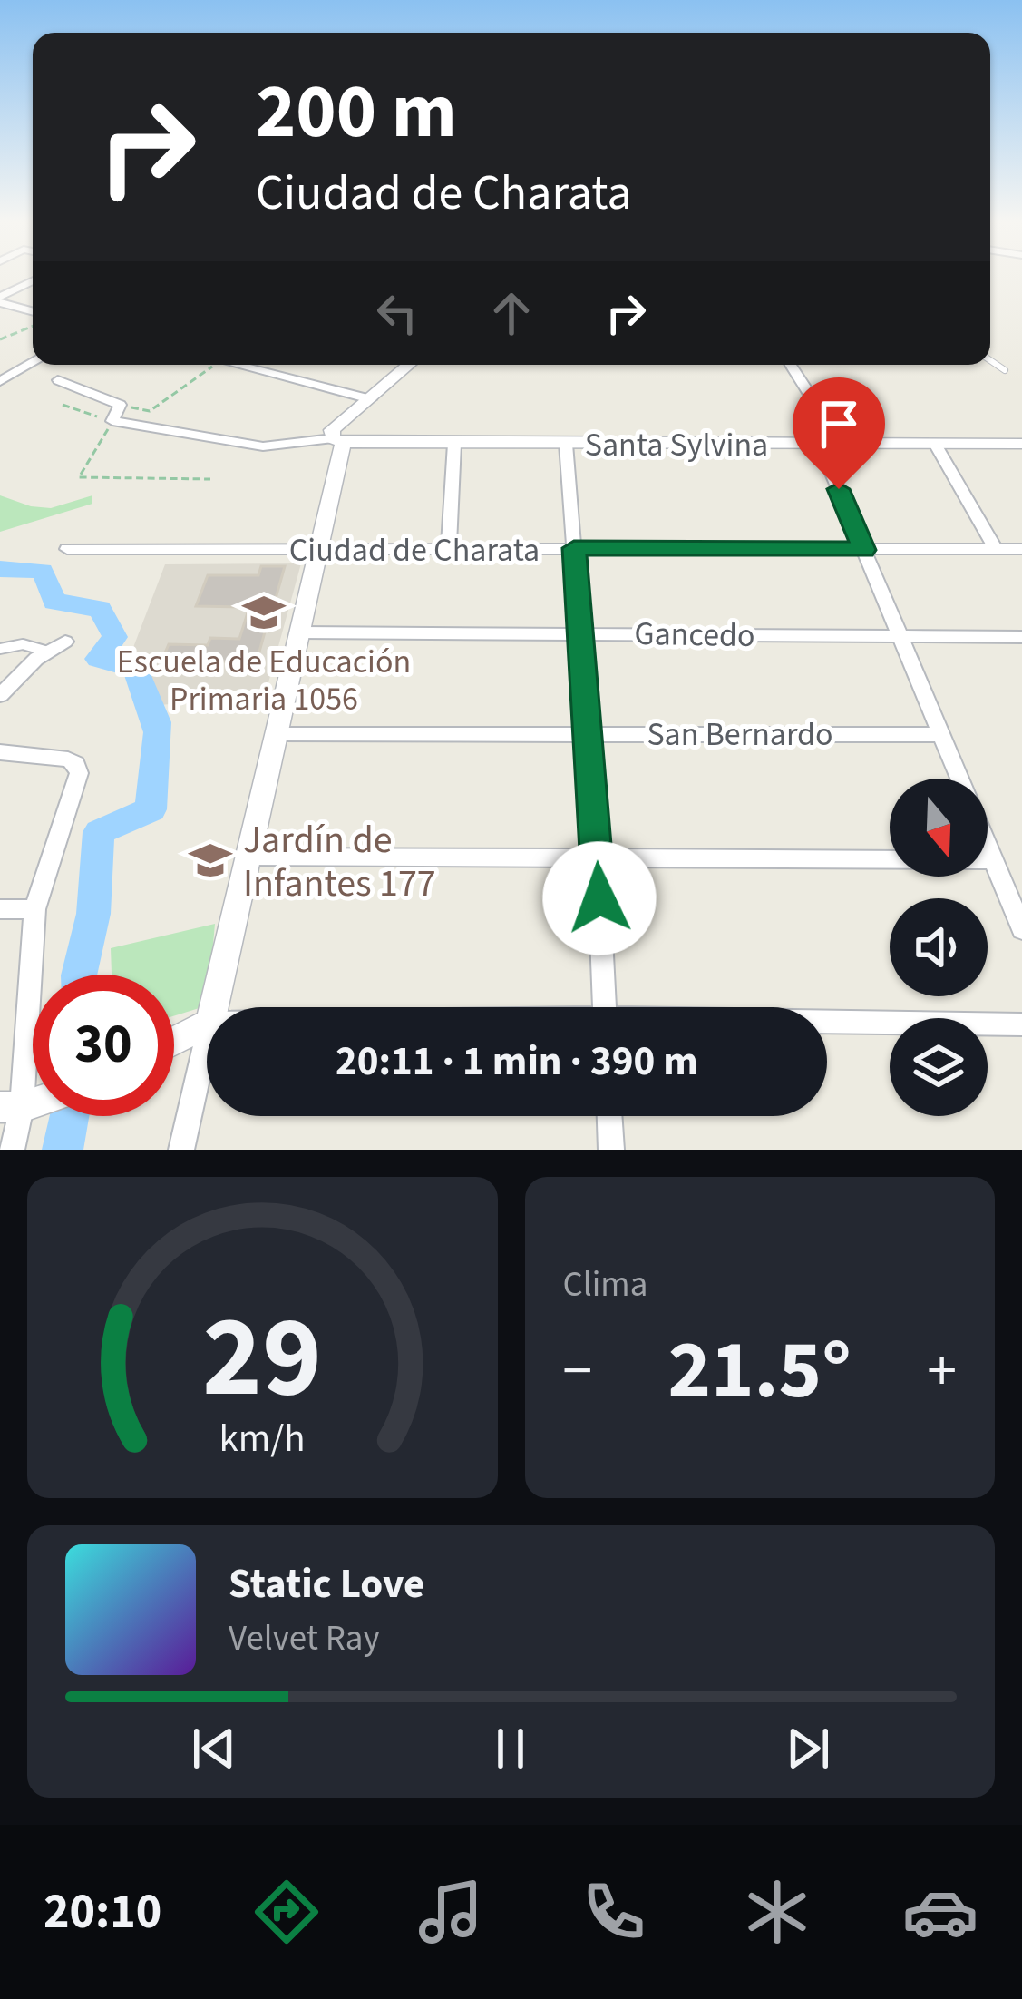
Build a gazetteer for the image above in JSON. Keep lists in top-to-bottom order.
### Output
{
  "streets": {
    "street": [
      "Santa Sylvina",
      "Ciudad de Charata",
      "Gancedo",
      "San Bernardo"
    ]
  },
  "places": {
    "school or university": ["Escuela de Educación Primaria 1056", "Jardín de Infantes 177"]
  },
  "north": "bottom",
  "page": {
    "turn": ["200 m", "Ciudad de Charata"],
    "limit": "30",
    "trip": "20:11 · 1 min · 390 m",
    "tile": "Clima",
    "heat": ["−", "21.5°", "+"],
    "song": ["Static Love", "Velvet Ray"],
    "tabs": "20:10",
    "gauge": ["29", "km/h"]
  }
}
